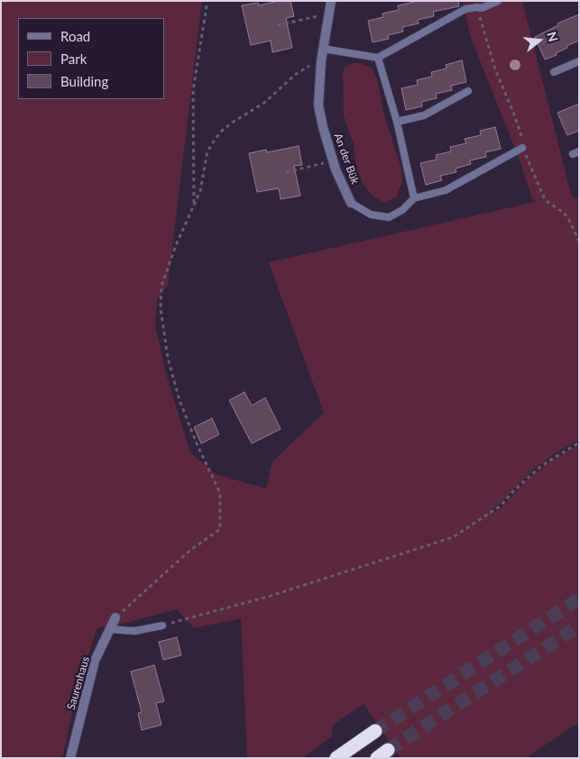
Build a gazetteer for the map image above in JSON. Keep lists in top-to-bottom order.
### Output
{
  "streets": {
    "street": ["An der Bük", "Saurenhaus"]
  },
  "legend": ["Road", "Park", "Building"],
  "north": "right"
}
